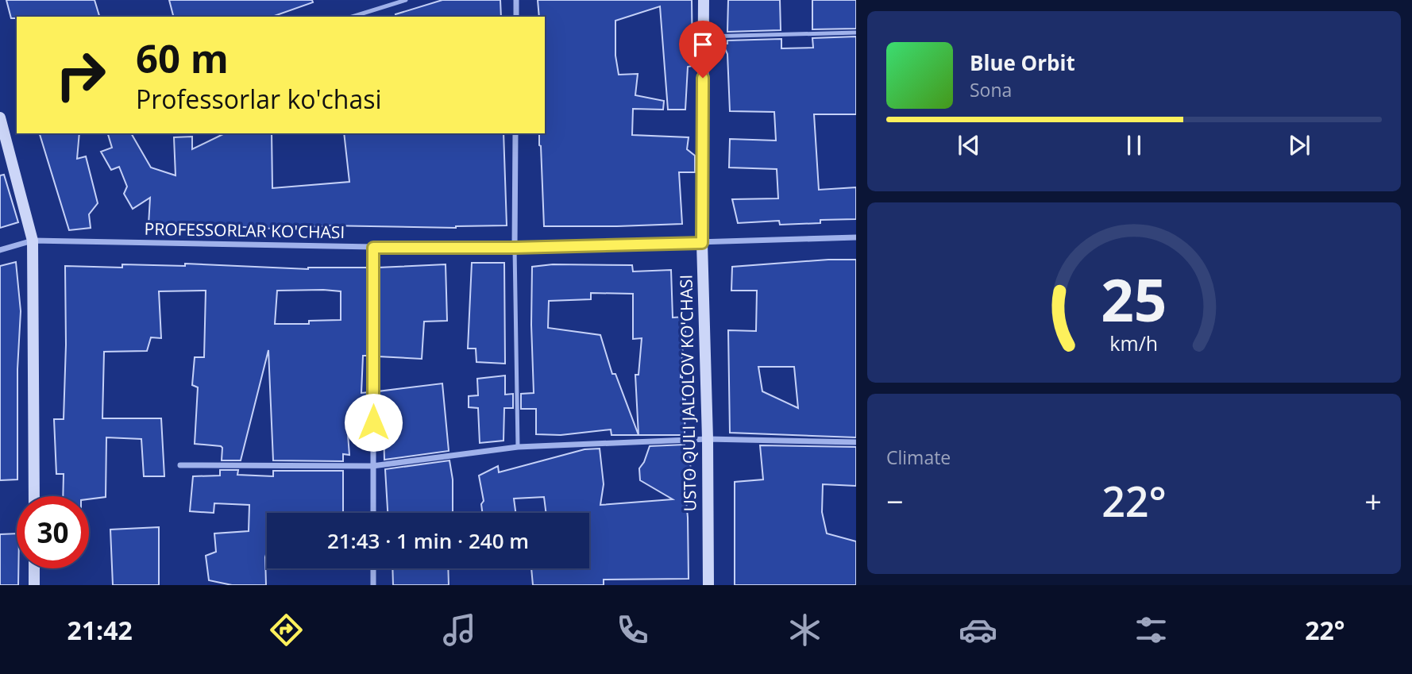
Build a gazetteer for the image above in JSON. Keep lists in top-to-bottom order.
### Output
{
  "streets": {
    "street": ["PROFESSORLAR KO'CHASI", "USTO QULI JALOLOV KO'CHASI"]
  },
  "crossings": [
    ["PROFESSORLAR KO'CHASI", "USTO QULI JALOLOV KO'CHASI"]
  ],
  "page": {
    "turn": ["60 m", "Professorlar ko'chasi"],
    "song": ["Blue Orbit", "Sona"],
    "tile": "Climate",
    "heat": ["−", "22°", "+"],
    "limit": "30",
    "trip": "21:43 · 1 min · 240 m",
    "tabs": ["21:42", "22°"],
    "gauge": ["25", "km/h"]
  }
}
